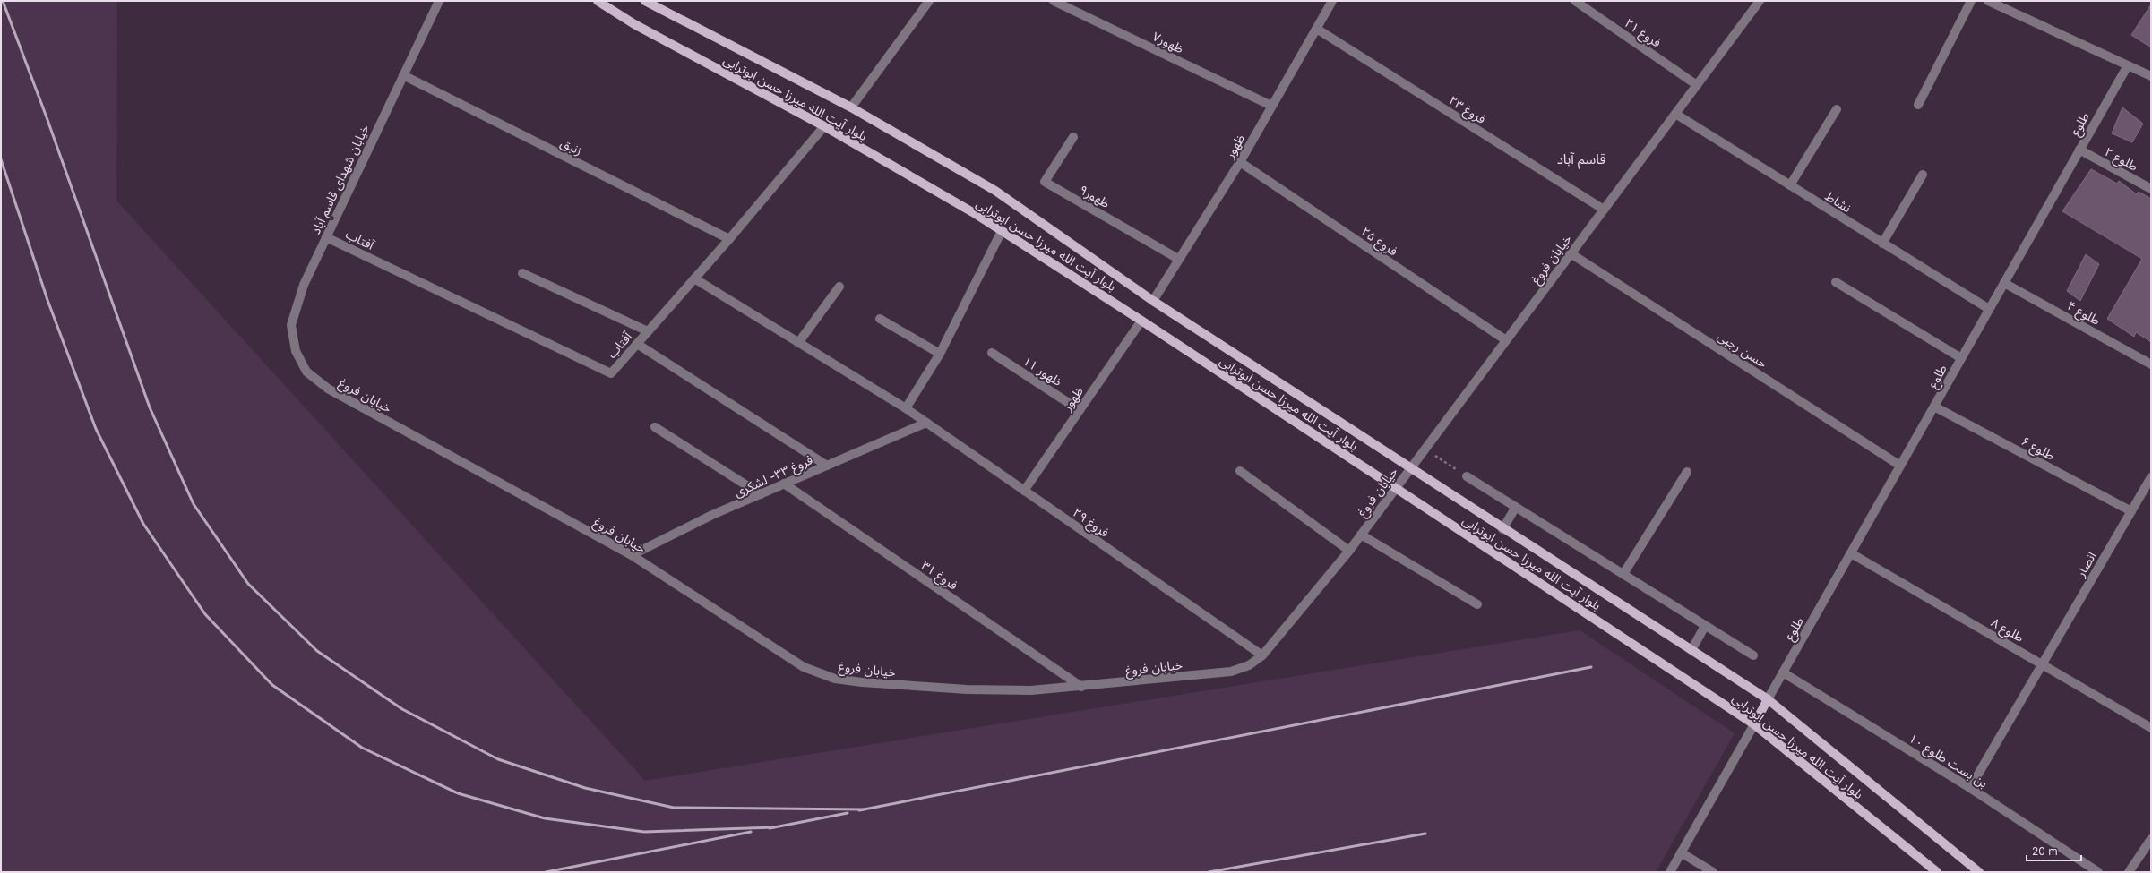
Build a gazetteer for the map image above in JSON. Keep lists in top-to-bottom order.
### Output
{
  "streets": {
    "main road": ["بلوار آیت الله میرزا حسن ابوترابی"],
    "street": [
      "فروغ ۲۱",
      "ظهور۷",
      "فروغ ۲۳",
      "طلوع",
      "زنبق",
      "ظهور",
      "طلوع ۲",
      "خیابان شهدای قاسم آباد",
      "ظهور۹",
      "نشاط",
      "آفتاب",
      "فروغ ۲۵",
      "خیابان فروغ",
      "طلوع ۴",
      "حسن رجبی",
      "ظهور ۱۱",
      "طلوع ۶",
      "فروغ ۳۳- لشکری",
      "فروغ ۲۹",
      "انصار",
      "فروغ ۳۱",
      "طلوع ۸",
      "بن بست طلوع ۱۰"
    ]
  },
  "crossings": [
    ["فروغ ۲۱", "خیابان فروغ"],
    ["ظهور۷", "ظهور"],
    ["بلوار آیت الله میرزا حسن ابوترابی", "طلوع"],
    ["بلوار آیت الله میرزا حسن ابوترابی", "ظهور"],
    ["بلوار آیت الله میرزا حسن ابوترابی", "آفتاب"],
    ["بلوار آیت الله میرزا حسن ابوترابی", "خیابان فروغ"],
    ["فروغ ۲۳", "ظهور"],
    ["فروغ ۲۳", "خیابان فروغ"],
    ["طلوع", "طلوع ۲"],
    ["طلوع", "نشاط"],
    ["طلوع", "طلوع ۴"],
    ["طلوع", "حسن رجبی"],
    ["طلوع", "طلوع ۶"],
    ["طلوع", "طلوع ۸"],
    ["طلوع", "بن بست طلوع ۱۰"],
    ["زنبق", "خیابان شهدای قاسم آباد"],
    ["زنبق", "آفتاب"],
    ["ظهور", "ظهور۹"],
    ["ظهور", "فروغ ۲۵"],
    ["ظهور", "ظهور ۱۱"],
    ["ظهور", "فروغ ۲۹"],
    ["خیابان شهدای قاسم آباد", "آفتاب"],
    ["خیابان شهدای قاسم آباد", "خیابان فروغ"],
    ["نشاط", "خیابان فروغ"],
    ["آفتاب", "فروغ ۲۹"],
    ["فروغ ۲۵", "خیابان فروغ"],
    ["خیابان فروغ", "حسن رجبی"],
    ["خیابان فروغ", "فروغ ۳۳- لشکری"],
    ["خیابان فروغ", "فروغ ۲۹"],
    ["خیابان فروغ", "فروغ ۳۱"],
    ["طلوع ۶", "انصار"],
    ["فروغ ۳۳- لشکری", "فروغ ۲۹"],
    ["فروغ ۳۳- لشکری", "فروغ ۳۱"],
    ["انصار", "طلوع ۸"],
    ["انصار", "بن بست طلوع ۱۰"]
  ],
  "districts": ["قاسم آباد"],
  "scale_bar": "20 m"
}
